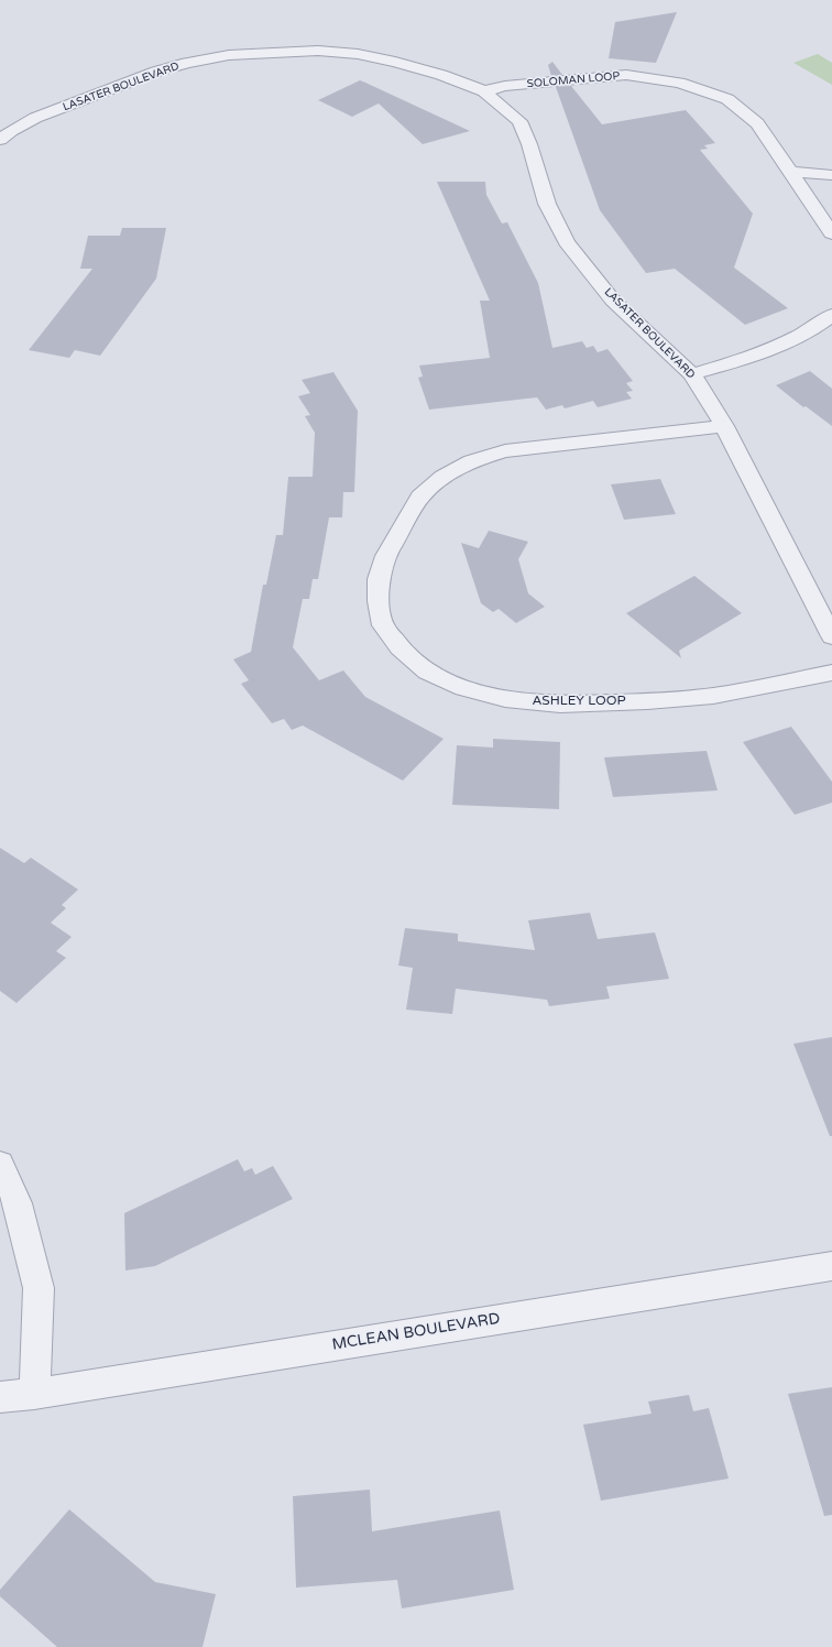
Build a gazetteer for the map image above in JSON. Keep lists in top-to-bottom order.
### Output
{
  "streets": {
    "street": [
      "SOLOMAN LOOP",
      "LASATER BOULEVARD",
      "ASHLEY LOOP",
      "MCLEAN BOULEVARD"
    ]
  },
  "crossings": [
    ["SOLOMAN LOOP", "LASATER BOULEVARD"],
    ["LASATER BOULEVARD", "ASHLEY LOOP"]
  ]
}
